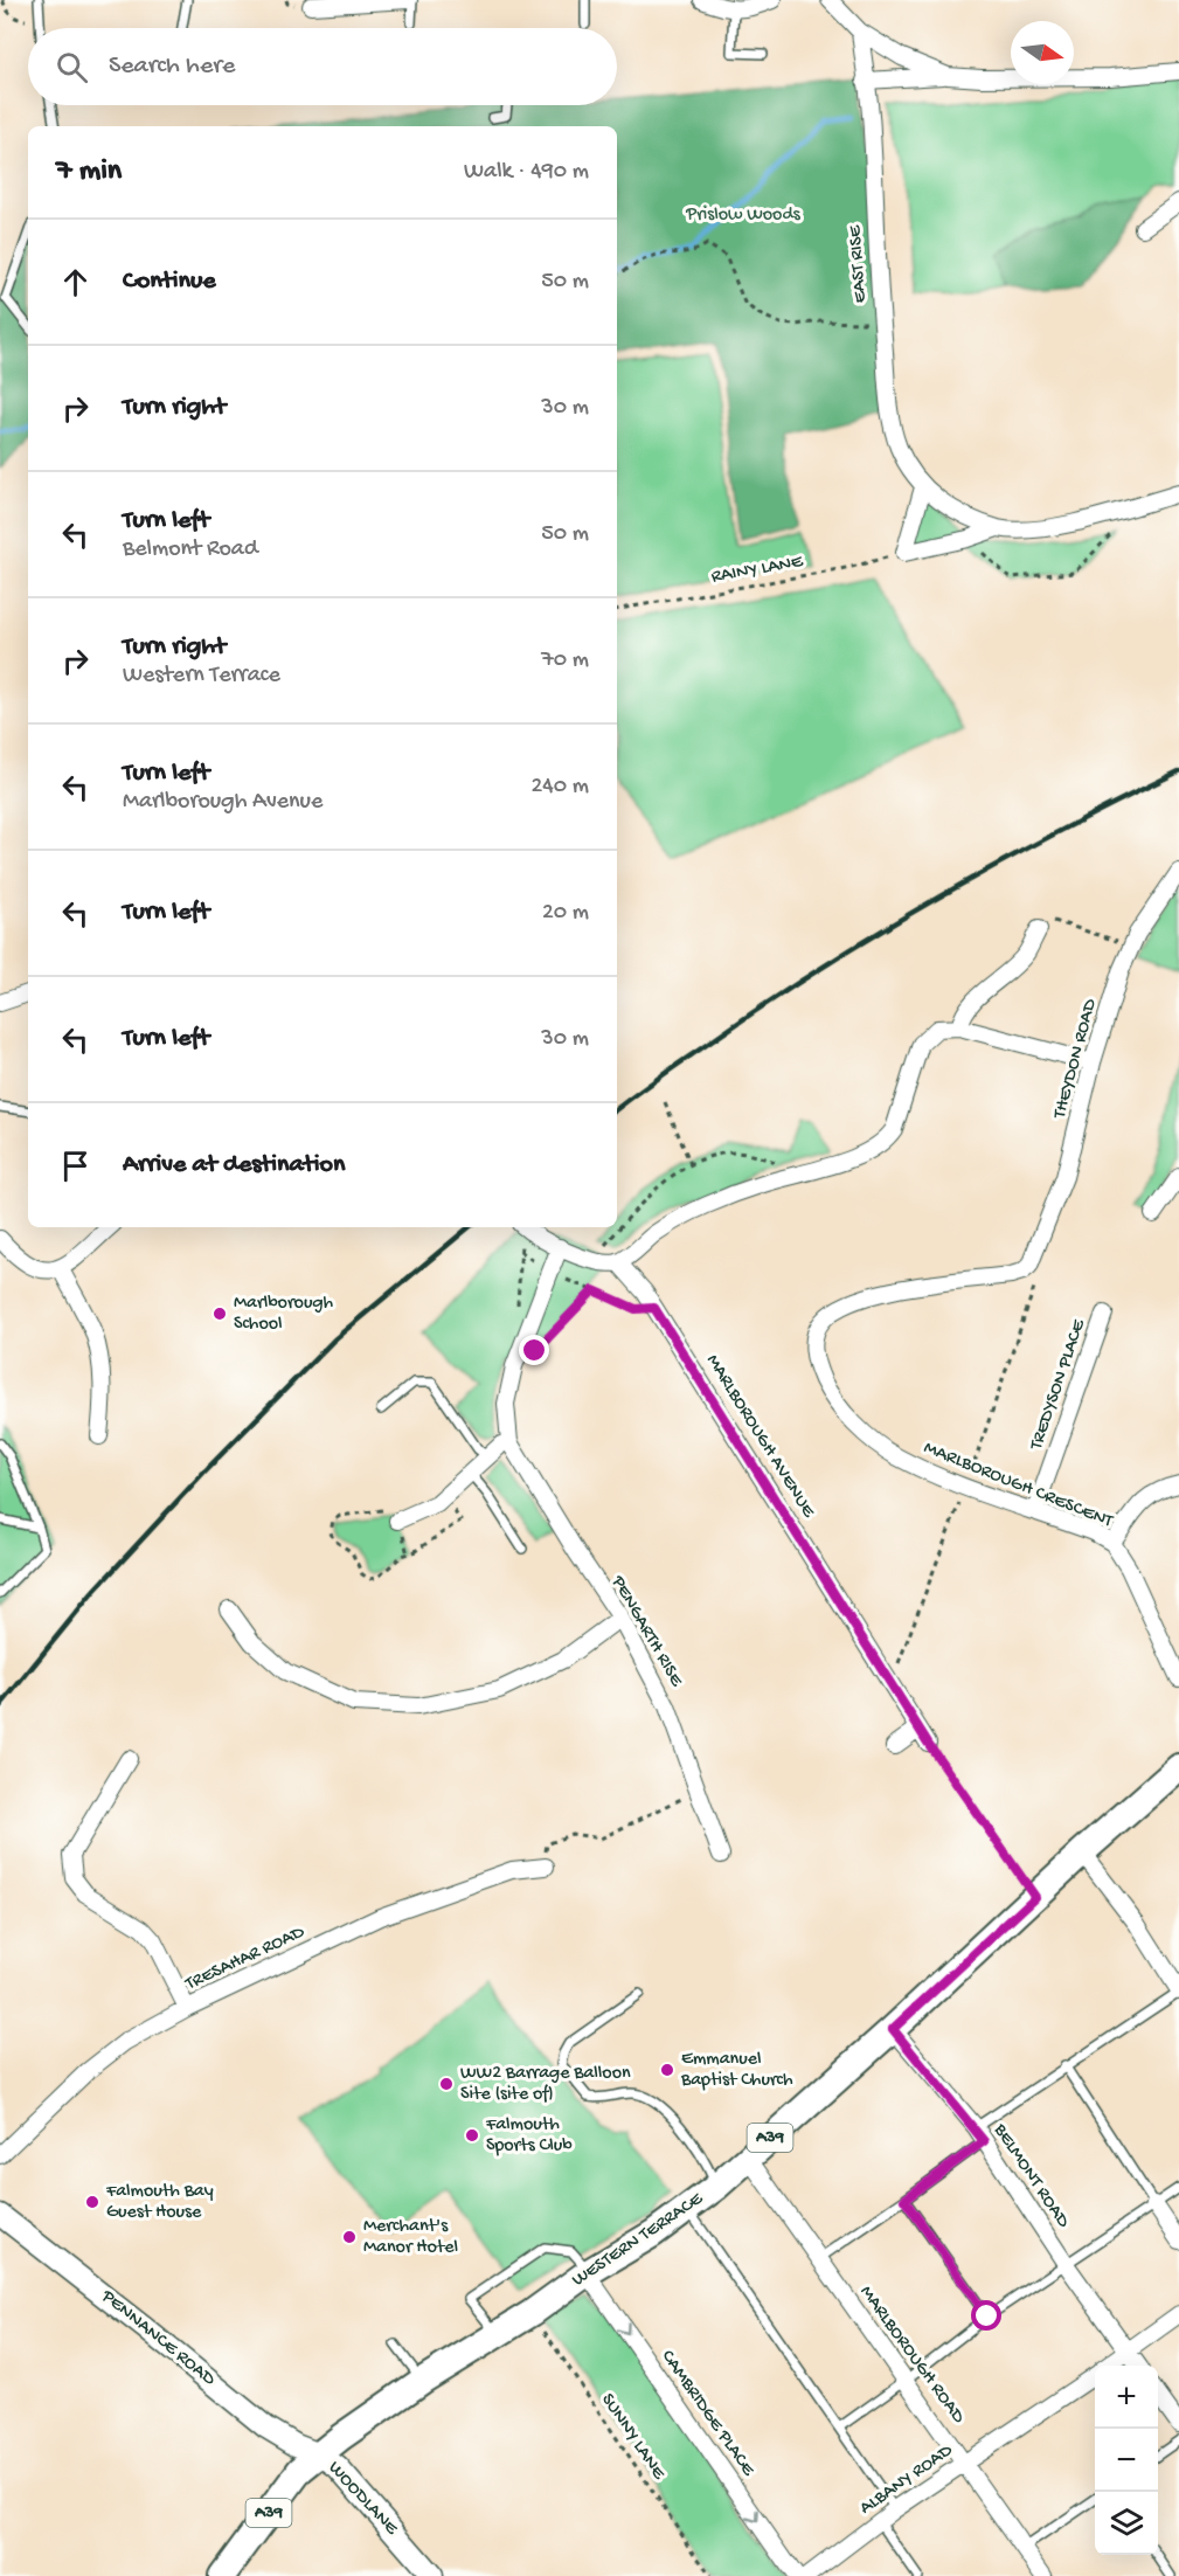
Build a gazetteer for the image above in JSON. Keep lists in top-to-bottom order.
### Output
{
  "streets": {
    "main road": ["A39", "WESTERN TERRACE"],
    "street": [
      "EAST RISE",
      "THEYDON ROAD",
      "TREDYSON PLACE",
      "MARLBOROUGH AVENUE",
      "MARLBOROUGH CRESCENT",
      "PENGARTH RISE",
      "TRESAHAR ROAD",
      "BELMONT ROAD",
      "PENNANCE ROAD",
      "MARLBOROUGH ROAD",
      "CAMBRIDGE PLACE",
      "ALBANY ROAD",
      "WOODLANE"
    ],
    "path": ["RAINY LANE", "SUNNY LANE"]
  },
  "crossings": [
    ["EAST RISE", "RAINY LANE"],
    ["THEYDON ROAD", "MARLBOROUGH CRESCENT"],
    ["TREDYSON PLACE", "MARLBOROUGH CRESCENT"],
    ["A39", "WESTERN TERRACE"],
    ["A39", "PENNANCE ROAD"],
    ["A39", "WOODLANE"],
    ["BELMONT ROAD", "WESTERN TERRACE"],
    ["BELMONT ROAD", "ALBANY ROAD"],
    ["WESTERN TERRACE", "PENNANCE ROAD"],
    ["WESTERN TERRACE", "MARLBOROUGH ROAD"],
    ["WESTERN TERRACE", "CAMBRIDGE PLACE"],
    ["WESTERN TERRACE", "SUNNY LANE"],
    ["WESTERN TERRACE", "WOODLANE"],
    ["PENNANCE ROAD", "WOODLANE"],
    ["MARLBOROUGH ROAD", "ALBANY ROAD"]
  ],
  "one_way": ["CAMBRIDGE PLACE"],
  "parks": ["Prislow Woods"],
  "places": [
    "Marlborough School",
    "Emmanuel Baptist Church",
    "WW2 Barrage Balloon Site (site of)",
    "Falmouth Sports Club",
    "Falmouth Bay Guest House",
    "Merchant's Manor Hotel"
  ],
  "north": "right",
  "page": {
    "search": "Search here",
    "heading": ["7 min", "Walk · 490 m"],
    "list": [
      ["Continue", "50 m"],
      ["Turn right", "30 m"],
      ["Turn left", "Belmont Road", "50 m"],
      ["Turn right", "Western Terrace", "70 m"],
      ["Turn left", "Marlborough Avenue", "240 m"],
      ["Turn left", "20 m"],
      ["Turn left", "30 m"],
      "Arrive at destination"
    ],
    "map_buttons": ["+", "−"]
  }
}
